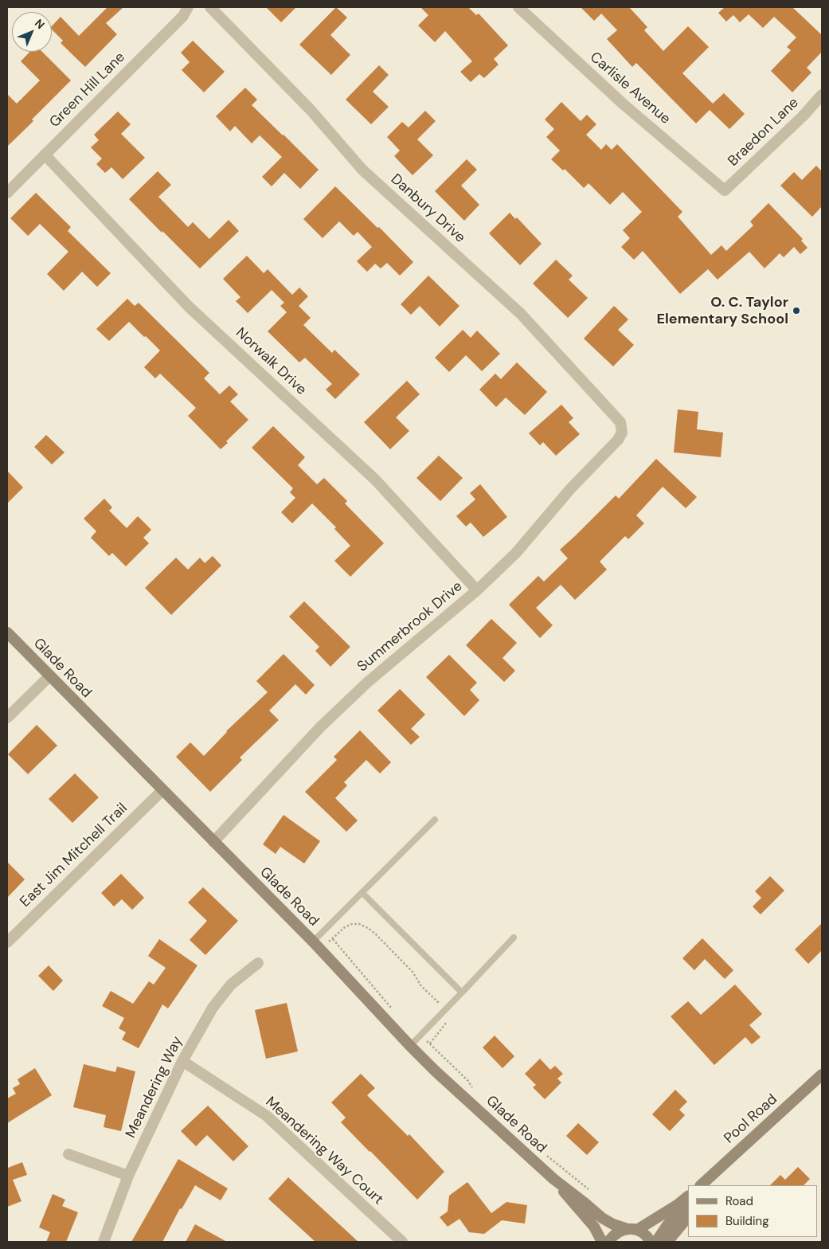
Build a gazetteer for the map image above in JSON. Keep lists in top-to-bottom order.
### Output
{
  "streets": {
    "main road": ["Glade Road", "Pool Road"],
    "street": [
      "Carlisle Avenue",
      "Green Hill Lane",
      "Braedon Lane",
      "Danbury Drive",
      "Norwalk Drive",
      "Summerbrook Drive",
      "East Jim Mitchell Trail",
      "Meandering Way",
      "Meandering Way Court"
    ]
  },
  "crossings": [
    ["Carlisle Avenue", "Braedon Lane"],
    ["Green Hill Lane", "Norwalk Drive"],
    ["Danbury Drive", "Summerbrook Drive"],
    ["Norwalk Drive", "Summerbrook Drive"],
    ["Summerbrook Drive", "Glade Road"],
    ["Glade Road", "East Jim Mitchell Trail"],
    ["Meandering Way", "Meandering Way Court"]
  ],
  "places": ["O. C. Taylor Elementary School"],
  "legend": ["Road", "Building"],
  "north": "top right"
}
